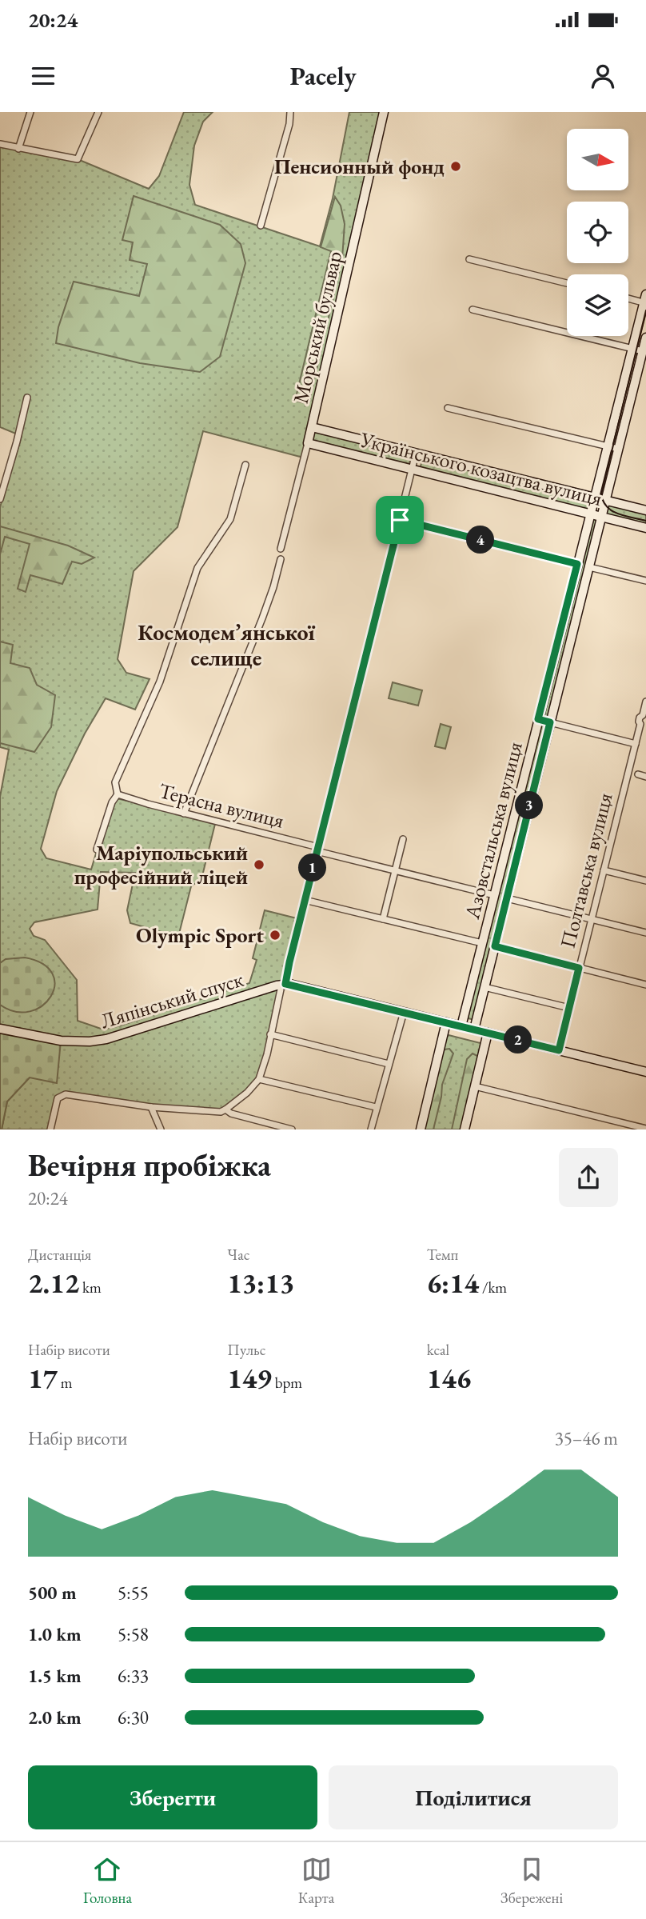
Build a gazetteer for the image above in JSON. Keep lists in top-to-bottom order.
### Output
{
  "streets": {
    "street": [
      "Морський бульвар",
      "Українського козацтва вулиця",
      "Терасна вулиця",
      "Азовстальська вулиця",
      "Полтавська вулиця",
      "Ляпінський спуск"
    ]
  },
  "crossings": [
    ["Морський бульвар", "Українського козацтва вулиця"],
    ["Українського козацтва вулиця", "Азовстальська вулиця"],
    ["Терасна вулиця", "Азовстальська вулиця"]
  ],
  "districts": ["Космодем’янської селище"],
  "places": ["Пенсионный фонд", "Маріупольський професійний ліцей", "Olympic Sport"],
  "north": "right",
  "page": {
    "status": "20:24",
    "header": "Pacely",
    "pins": [
      "4",
      "3",
      "1",
      "2"
    ],
    "heading": ["Вечірня пробіжка", "20:24"],
    "stats": [
      ["Дистанція", "2.12 km"],
      ["Час", "13:13"],
      ["Темп", "6:14 /km"],
      ["Набір висоти", "17 m"],
      ["Пульс", "149 bpm"],
      ["kcal", "146"]
    ],
    "chart": ["Набір висоти", "35–46 m"],
    "list": [
      {
        "name": "500 m",
        "note": "5:55"
      },
      {
        "name": "1.0 km",
        "note": "5:58"
      },
      {
        "name": "1.5 km",
        "note": "6:33"
      },
      {
        "name": "2.0 km",
        "note": "6:30"
      }
    ],
    "buttons": ["Зберегти", "Поділитися"],
    "tabs": ["Головна", "Карта", "Збережені"]
  }
}
